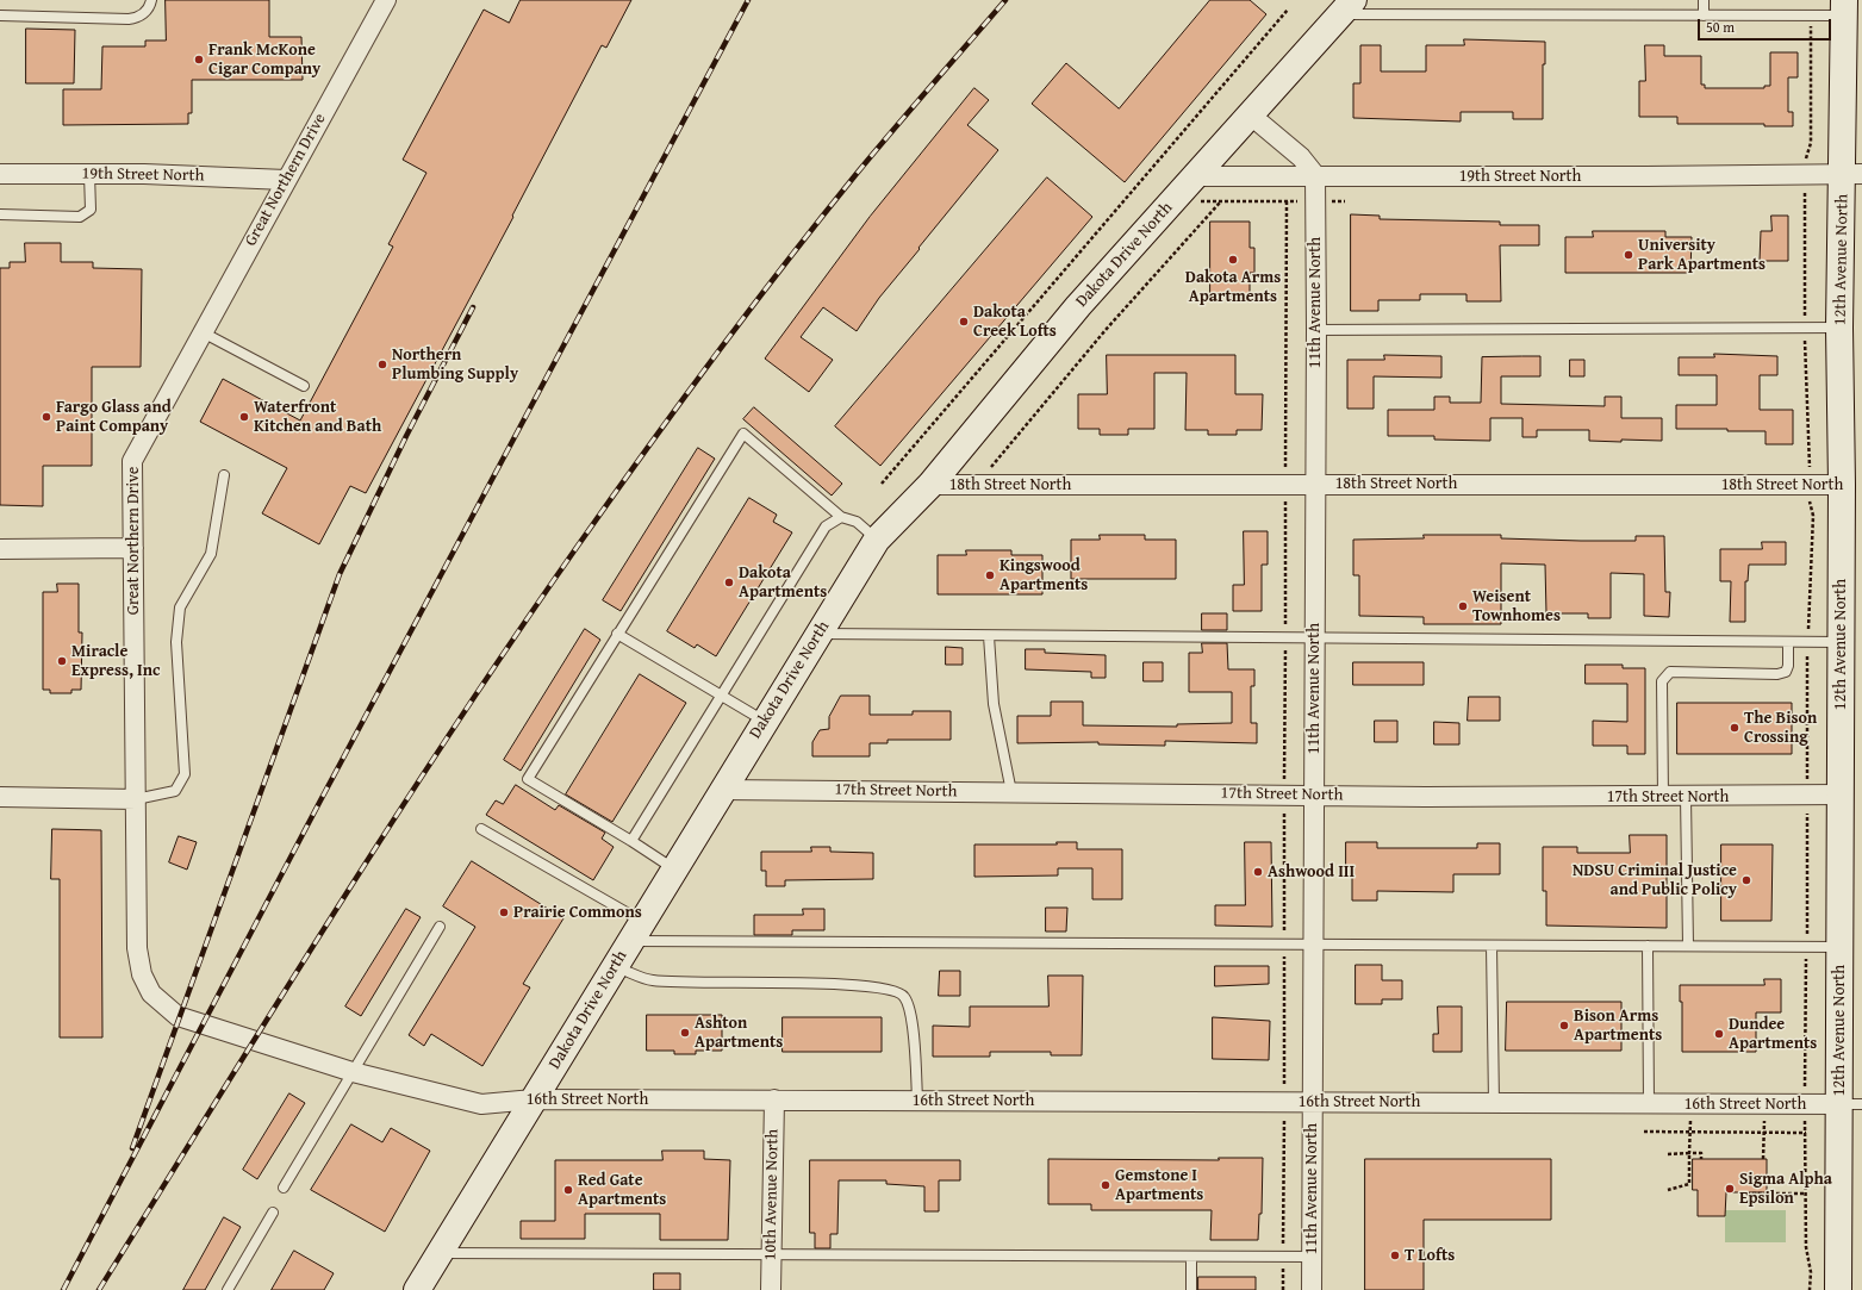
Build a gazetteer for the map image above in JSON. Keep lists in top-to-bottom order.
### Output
{
  "streets": {
    "street": [
      "19th Street North",
      "Great Northern Drive",
      "Dakota Drive North",
      "12th Avenue North",
      "11th Avenue North",
      "18th Street North",
      "17th Street North",
      "16th Street North",
      "10th Avenue North"
    ]
  },
  "crossings": [
    ["19th Street North", "Great Northern Drive"],
    ["19th Street North", "Dakota Drive North"],
    ["19th Street North", "12th Avenue North"],
    ["19th Street North", "11th Avenue North"],
    ["Great Northern Drive", "16th Street North"],
    ["Dakota Drive North", "18th Street North"],
    ["Dakota Drive North", "17th Street North"],
    ["Dakota Drive North", "16th Street North"],
    ["12th Avenue North", "18th Street North"],
    ["12th Avenue North", "17th Street North"],
    ["12th Avenue North", "16th Street North"],
    ["11th Avenue North", "18th Street North"],
    ["11th Avenue North", "17th Street North"],
    ["11th Avenue North", "16th Street North"],
    ["16th Street North", "10th Avenue North"]
  ],
  "places": [
    "Frank McKone Cigar Company",
    "University Park Apartments",
    "Dakota Arms Apartments",
    "Dakota Creek Lofts",
    "Northern Plumbing Supply",
    "Fargo Glass and Paint Company",
    "Waterfront Kitchen and Bath",
    "Kingswood Apartments",
    "Dakota Apartments",
    "Weisent Townhomes",
    "Miracle Express, Inc",
    "The Bison Crossing",
    "Ashwood III",
    "NDSU Criminal Justice and Public Policy",
    "Prairie Commons",
    "Bison Arms Apartments",
    "Ashton Apartments",
    "Dundee Apartments",
    "Gemstone I Apartments",
    "Sigma Alpha Epsilon",
    "Red Gate Apartments",
    "T Lofts"
  ],
  "scale_bar": "50 m"
}
